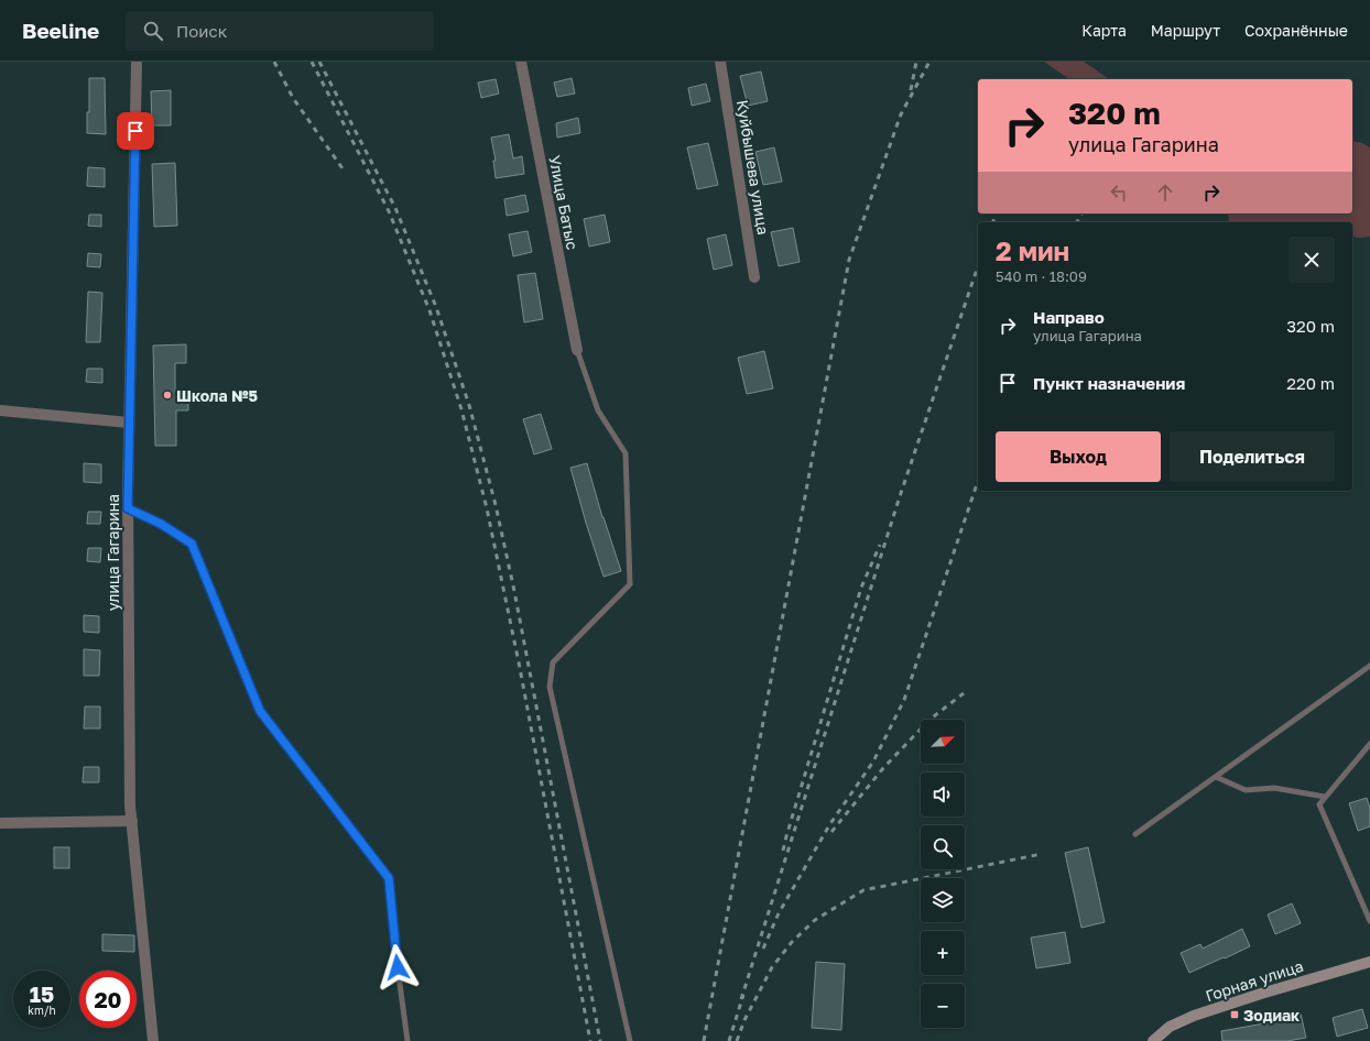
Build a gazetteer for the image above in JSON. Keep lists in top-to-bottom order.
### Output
{
  "streets": {
    "main road": ["Горная улица"],
    "street": ["Куйбышева улица", "Улица Батыс", "улица Гагарина"]
  },
  "places": {
    "other": ["Школа №5"],
    "transit": ["Зодиак"]
  },
  "north": "top right",
  "page": {
    "header": "Beeline",
    "search": "Поиск",
    "nav": ["Карта", "Маршрут", "Сохранённые"],
    "turn": ["320 m", "улица Гагарина"],
    "heading": ["2 мин", "540 m · 18:09"],
    "list": [
      {
        "name": "Направо",
        "note": "улица Гагарина",
        "value": "320 m"
      },
      {
        "name": "Пункт назначения",
        "value": "220 m"
      }
    ],
    "buttons": ["Выход", "Поделиться"],
    "map_buttons": ["+", "−"],
    "speed": "15 km/h",
    "limit": "20"
  }
}
